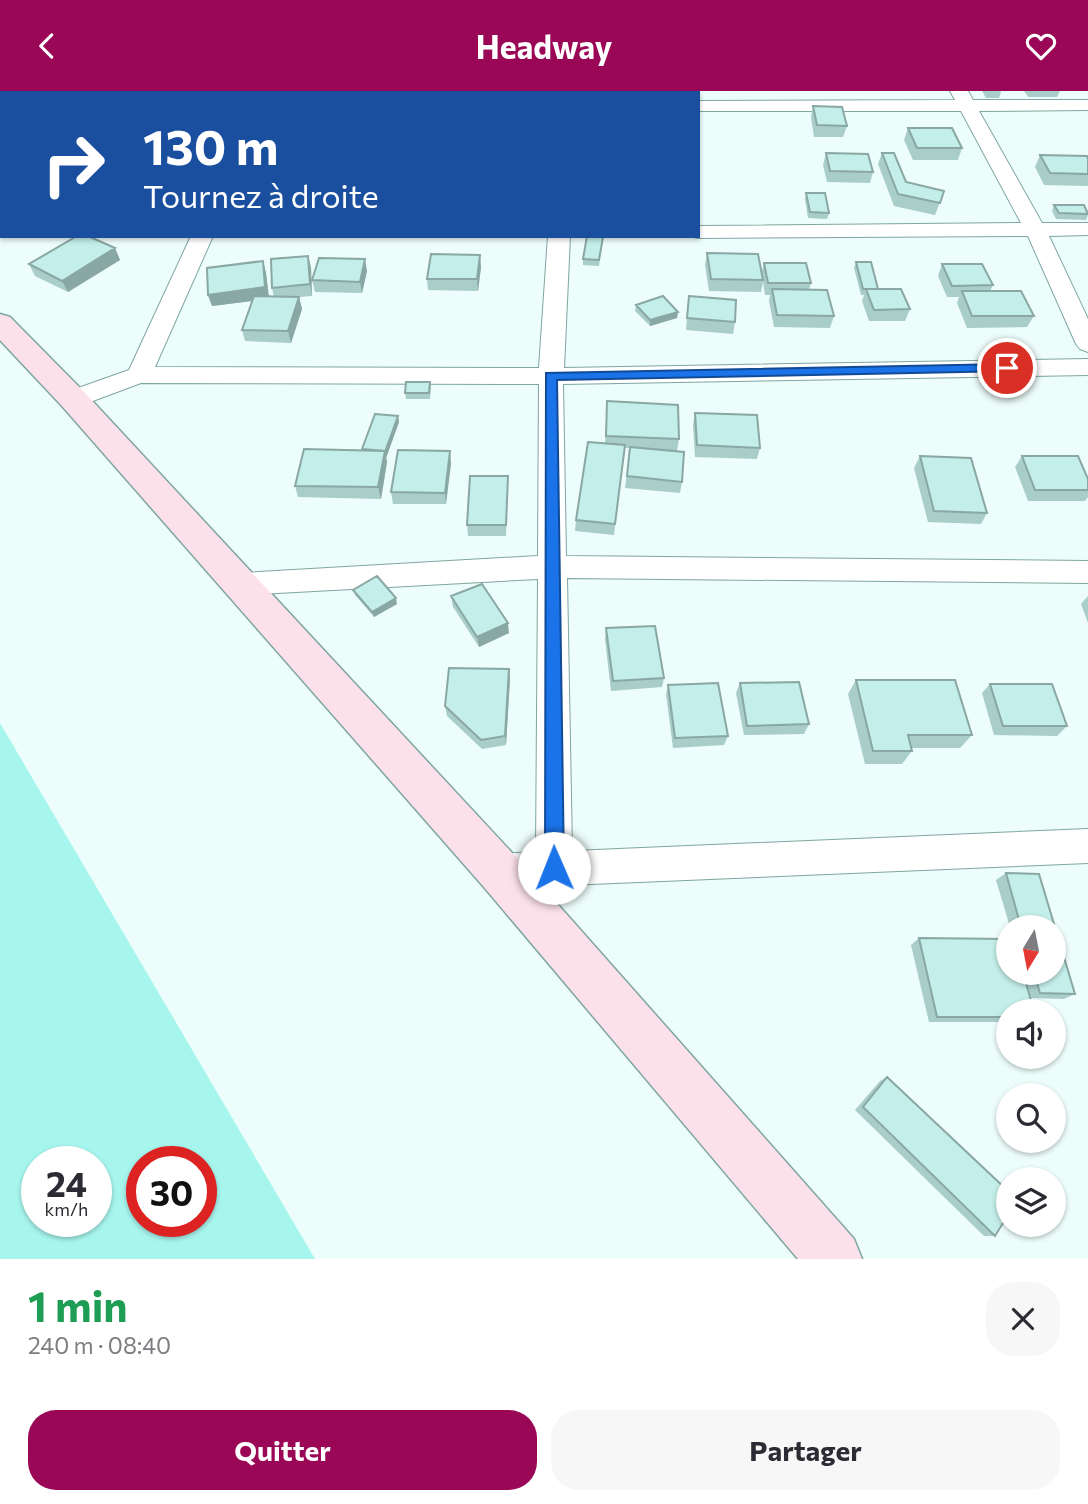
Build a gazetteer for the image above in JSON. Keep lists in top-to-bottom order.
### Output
{
  "north": "bottom",
  "page": {
    "header": "Headway",
    "turn": ["130 m", "Tournez à droite"],
    "speed": "24 km/h",
    "limit": "30",
    "heading": ["1 min", "240 m · 08:40"],
    "buttons": ["Quitter", "Partager"]
  }
}
